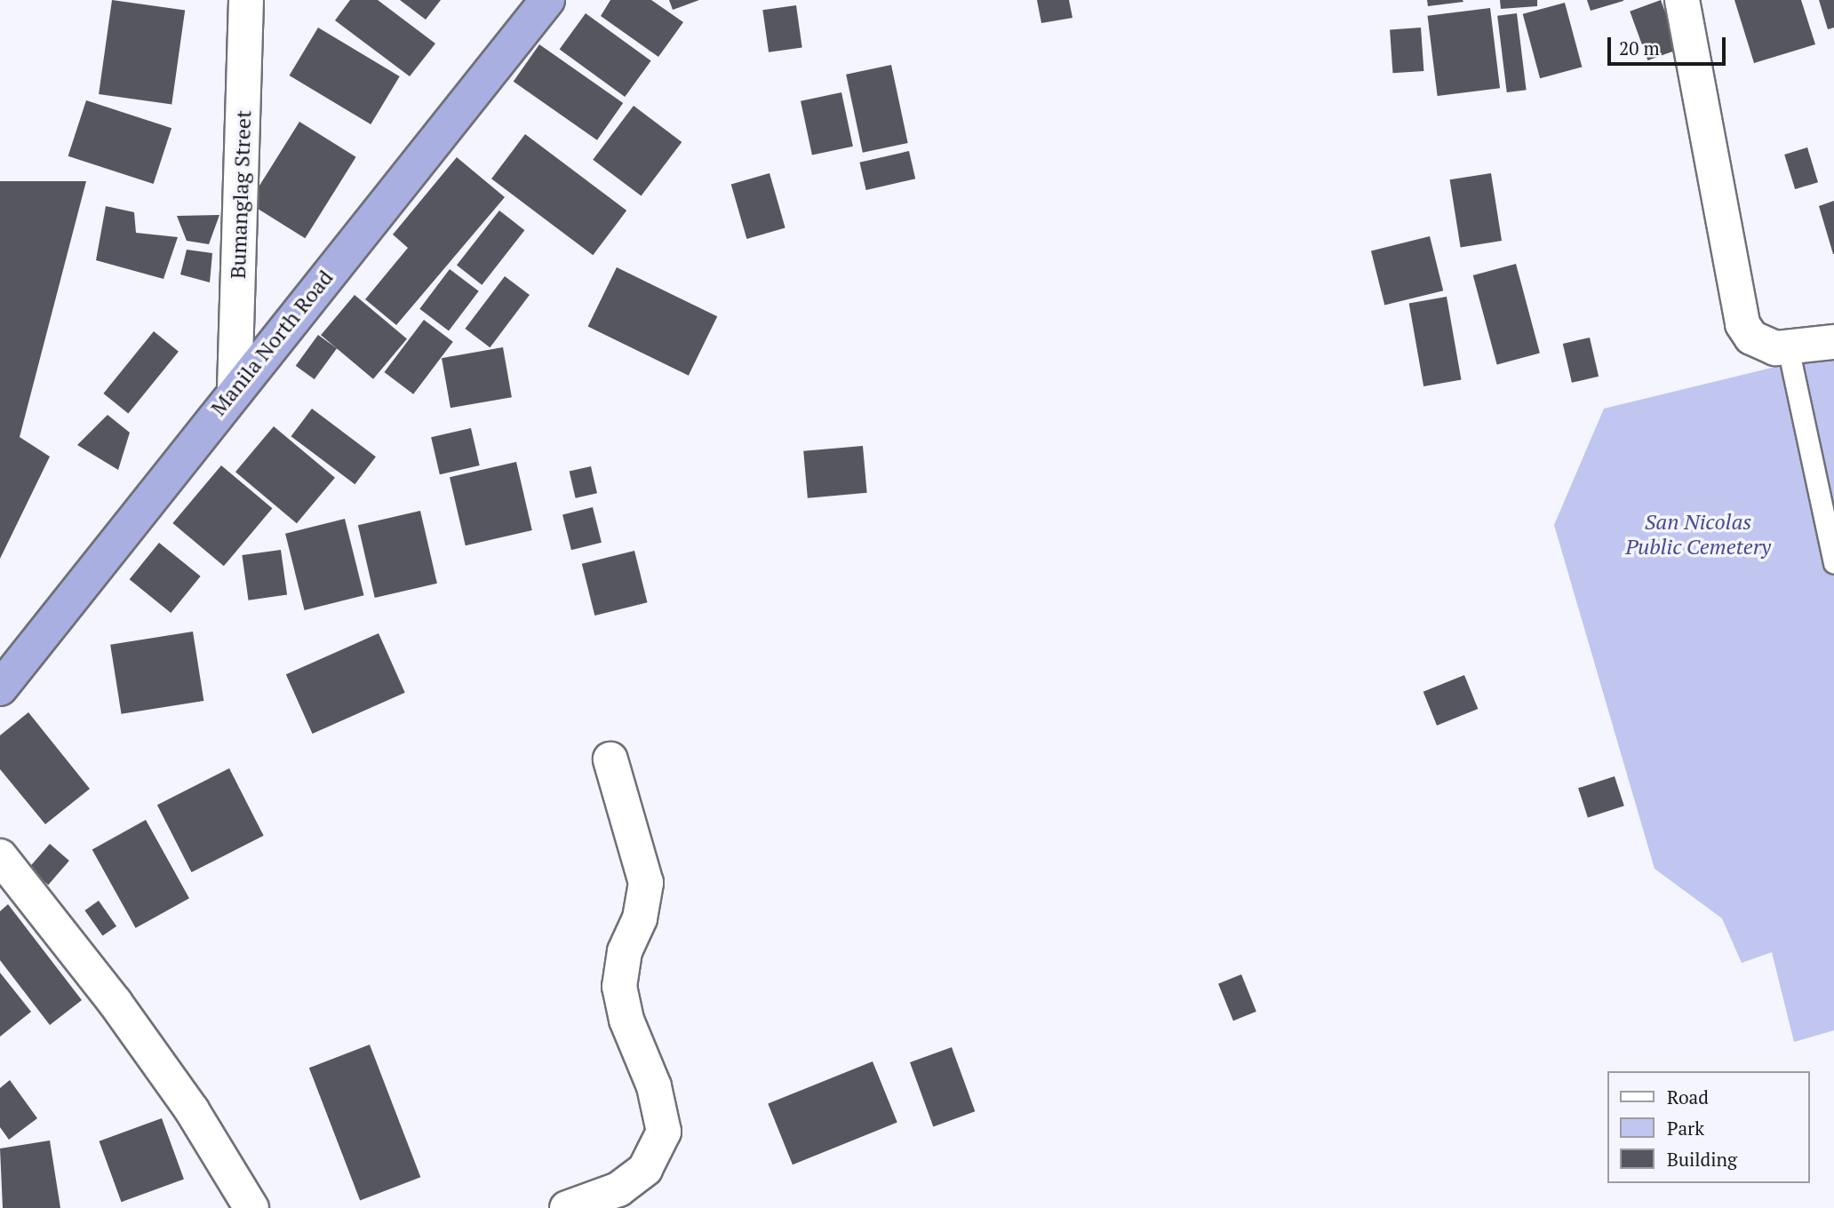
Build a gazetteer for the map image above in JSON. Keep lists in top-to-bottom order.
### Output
{
  "streets": {
    "highway": ["Manila North Road"],
    "street": ["Bumanglag Street"]
  },
  "crossings": [
    ["Bumanglag Street", "Manila North Road"]
  ],
  "parks": ["San Nicolas Public Cemetery"],
  "legend": ["Road", "Park", "Building"],
  "scale_bar": "20 m"
}
